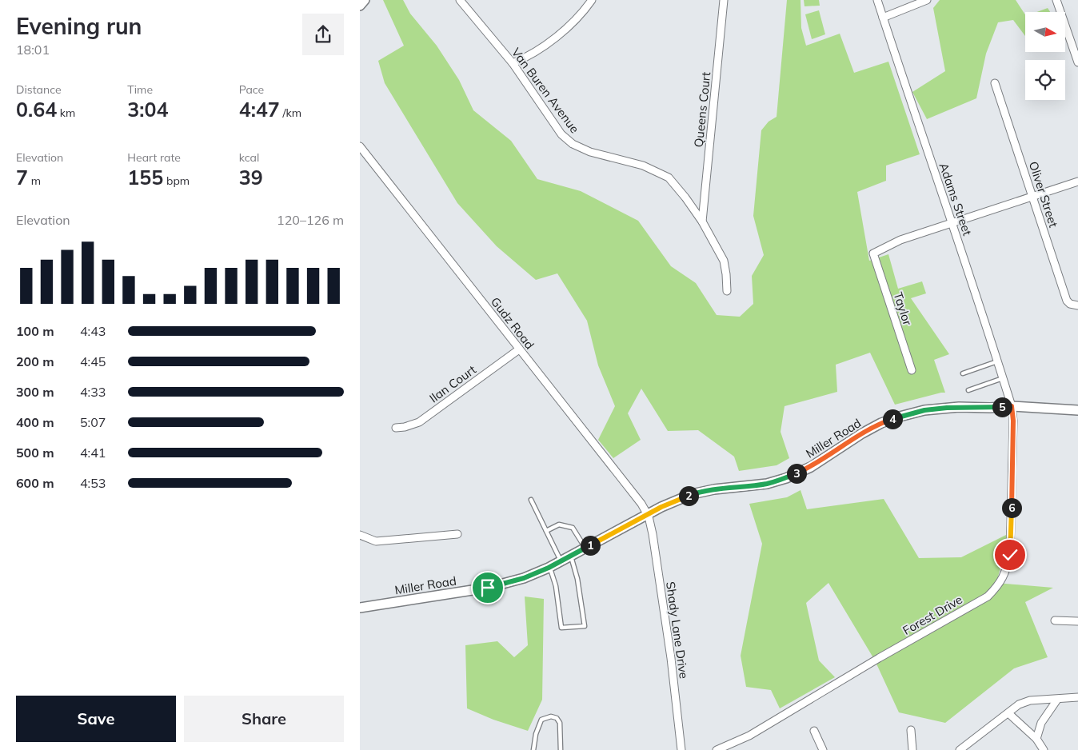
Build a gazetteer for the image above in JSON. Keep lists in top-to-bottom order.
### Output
{
  "streets": {
    "street": [
      "Van Buren Avenue",
      "Queens Court",
      "Oliver Street",
      "Adams Street",
      "Taylor",
      "Gudz Road",
      "Ilan Court",
      "Miller Road",
      "Forest Drive",
      "Shady Lane Drive"
    ]
  },
  "crossings": [
    ["Van Buren Avenue", "Queens Court"],
    ["Adams Street", "Taylor"],
    ["Adams Street", "Miller Road"],
    ["Adams Street", "Forest Drive"],
    ["Gudz Road", "Ilan Court"],
    ["Gudz Road", "Miller Road"],
    ["Gudz Road", "Shady Lane Drive"],
    ["Miller Road", "Forest Drive"],
    ["Miller Road", "Shady Lane Drive"]
  ],
  "north": "right",
  "page": {
    "heading": ["Evening run", "18:01"],
    "stats": [
      ["Distance", "0.64 km"],
      ["Time", "3:04"],
      ["Pace", "4:47 /km"],
      ["Elevation", "7 m"],
      ["Heart rate", "155 bpm"],
      ["kcal", "39"]
    ],
    "chart": ["Elevation", "120–126 m"],
    "list": [
      {
        "name": "100 m",
        "note": "4:43"
      },
      {
        "name": "200 m",
        "note": "4:45"
      },
      {
        "name": "300 m",
        "note": "4:33"
      },
      {
        "name": "400 m",
        "note": "5:07"
      },
      {
        "name": "500 m",
        "note": "4:41"
      },
      {
        "name": "600 m",
        "note": "4:53"
      }
    ],
    "pins": [
      "5",
      "4",
      "3",
      "2",
      "6",
      "1"
    ],
    "buttons": ["Save", "Share"]
  }
}
